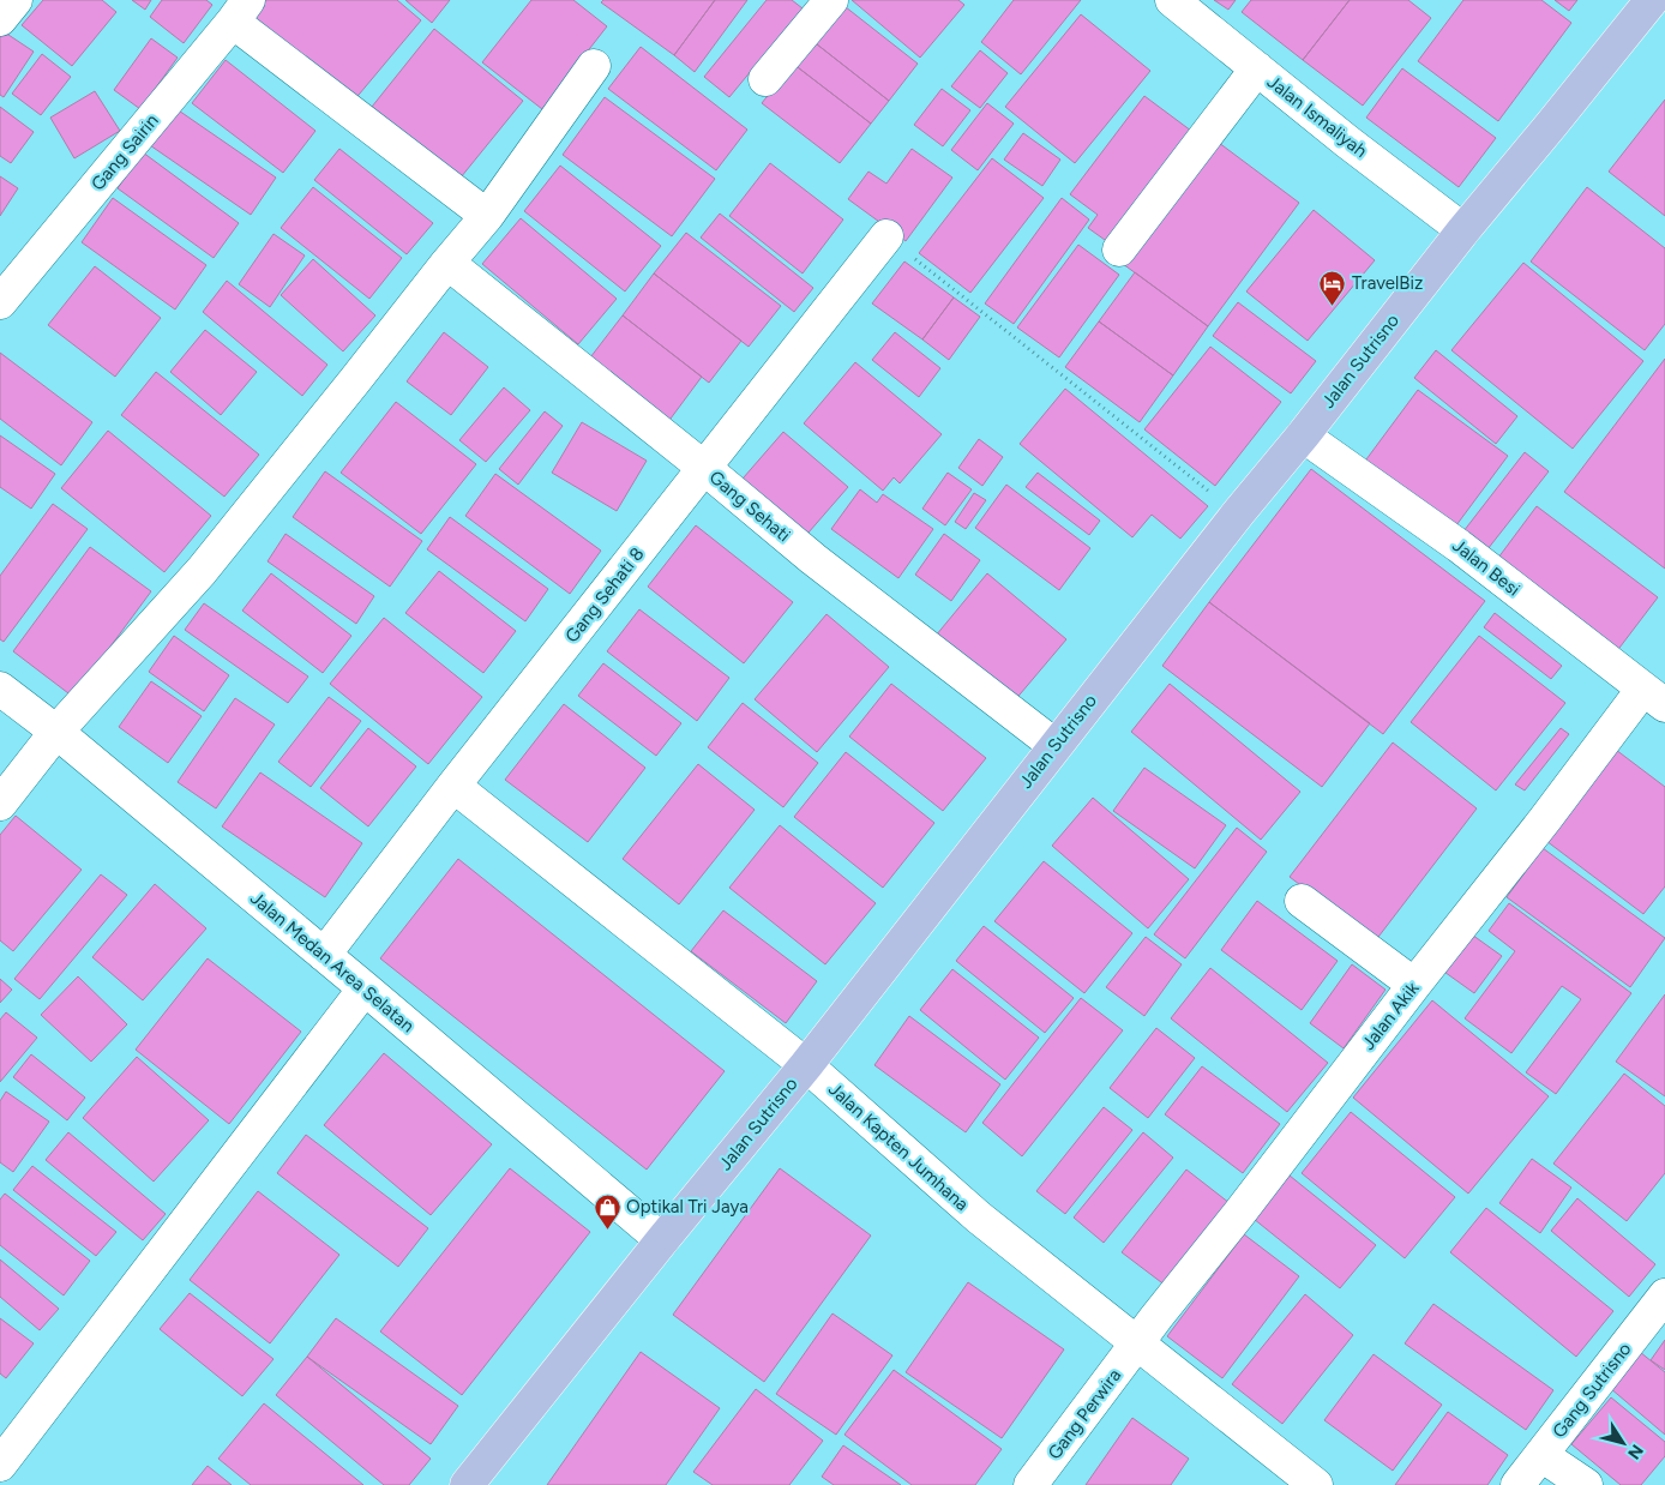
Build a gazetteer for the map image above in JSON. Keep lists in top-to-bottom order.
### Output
{
  "streets": {
    "main road": ["Jalan Sutrisno"],
    "street": [
      "Jalan Ismaliyah",
      "Gang Sairin",
      "Gang Sehati",
      "Jalan Besi",
      "Gang Sehati 8",
      "Jalan Medan Area Selatan",
      "Jalan Akik",
      "Jalan Kapten Jumhana",
      "Gang Sutrisno",
      "Gang Perwira"
    ]
  },
  "crossings": [
    ["Jalan Ismaliyah", "Jalan Sutrisno"],
    ["Jalan Sutrisno", "Gang Sehati"],
    ["Jalan Sutrisno", "Jalan Besi"],
    ["Jalan Sutrisno", "Jalan Medan Area Selatan"],
    ["Jalan Sutrisno", "Jalan Kapten Jumhana"],
    ["Gang Sehati", "Gang Sehati 8"],
    ["Jalan Besi", "Jalan Akik"],
    ["Gang Sehati 8", "Jalan Medan Area Selatan"],
    ["Gang Sehati 8", "Jalan Kapten Jumhana"],
    ["Jalan Akik", "Jalan Kapten Jumhana"],
    ["Jalan Akik", "Gang Perwira"],
    ["Jalan Kapten Jumhana", "Gang Perwira"]
  ],
  "places": {
    "hotel": ["TravelBiz"],
    "shop": ["Optikal Tri Jaya"]
  },
  "north": "bottom right"
}
